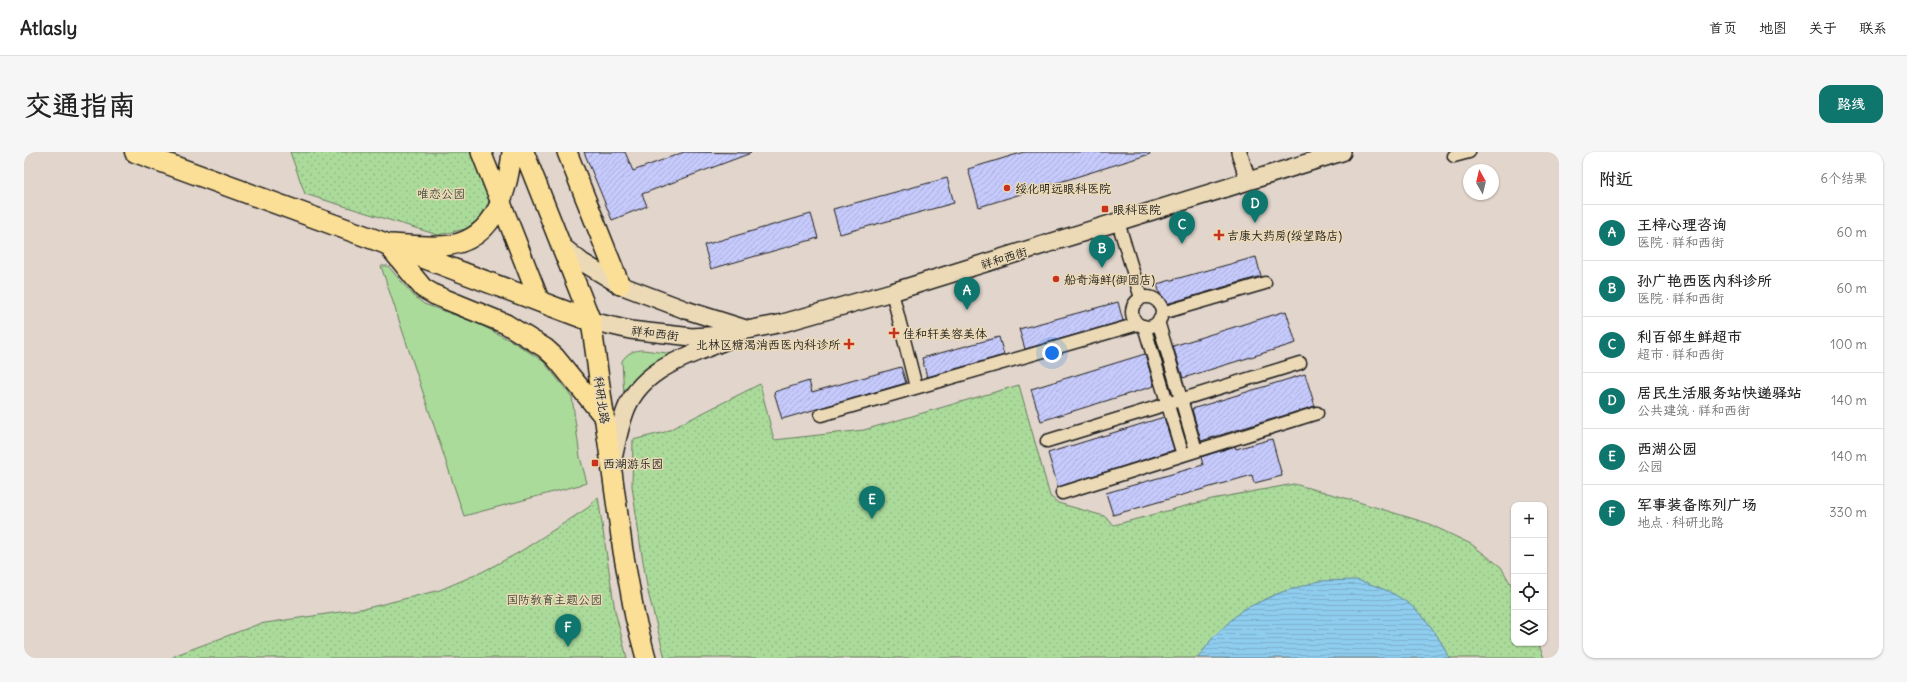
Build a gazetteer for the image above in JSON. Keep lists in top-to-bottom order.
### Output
{
  "streets": {
    "main road": ["祥和西街", "科研北路"]
  },
  "crossings": [
    ["祥和西街", "科研北路"]
  ],
  "parks": ["唯恋公园", "国防教育主题公园"],
  "places": {
    "other": ["绥化明远眼科医院", "船奇海鲜(御园店)"],
    "transit": ["眼科医院", "西湖游乐园"],
    "health": ["吉康大药房(绥望路店)", "佳和轩美容美体", "北林区糖渴消西医内科诊所"]
  },
  "north": "top",
  "page": {
    "header": "Atlasly",
    "nav": [
      "首页",
      "地图",
      "关于",
      "联系"
    ],
    "buttons": "路线",
    "title": "交通指南",
    "heading": ["附近", "6个结果"],
    "pins": [
      "D",
      "C",
      "B",
      "A",
      "E",
      "F"
    ],
    "list": [
      {
        "mark": "A",
        "name": "王梓心理咨询",
        "note": "医院 · 祥和西街",
        "value": "60 m"
      },
      {
        "mark": "B",
        "name": "孙广艳西医内科诊所",
        "note": "医院 · 祥和西街",
        "value": "60 m"
      },
      {
        "mark": "C",
        "name": "利百邻生鲜超市",
        "note": "超市 · 祥和西街",
        "value": "100 m"
      },
      {
        "mark": "D",
        "name": "居民生活服务站快递驿站",
        "note": "公共建筑 · 祥和西街",
        "value": "140 m"
      },
      {
        "mark": "E",
        "name": "西湖公园",
        "note": "公园",
        "value": "140 m"
      },
      {
        "mark": "F",
        "name": "军事装备陈列广场",
        "note": "地点 · 科研北路",
        "value": "330 m"
      }
    ],
    "map_buttons": ["+", "−"]
  }
}
